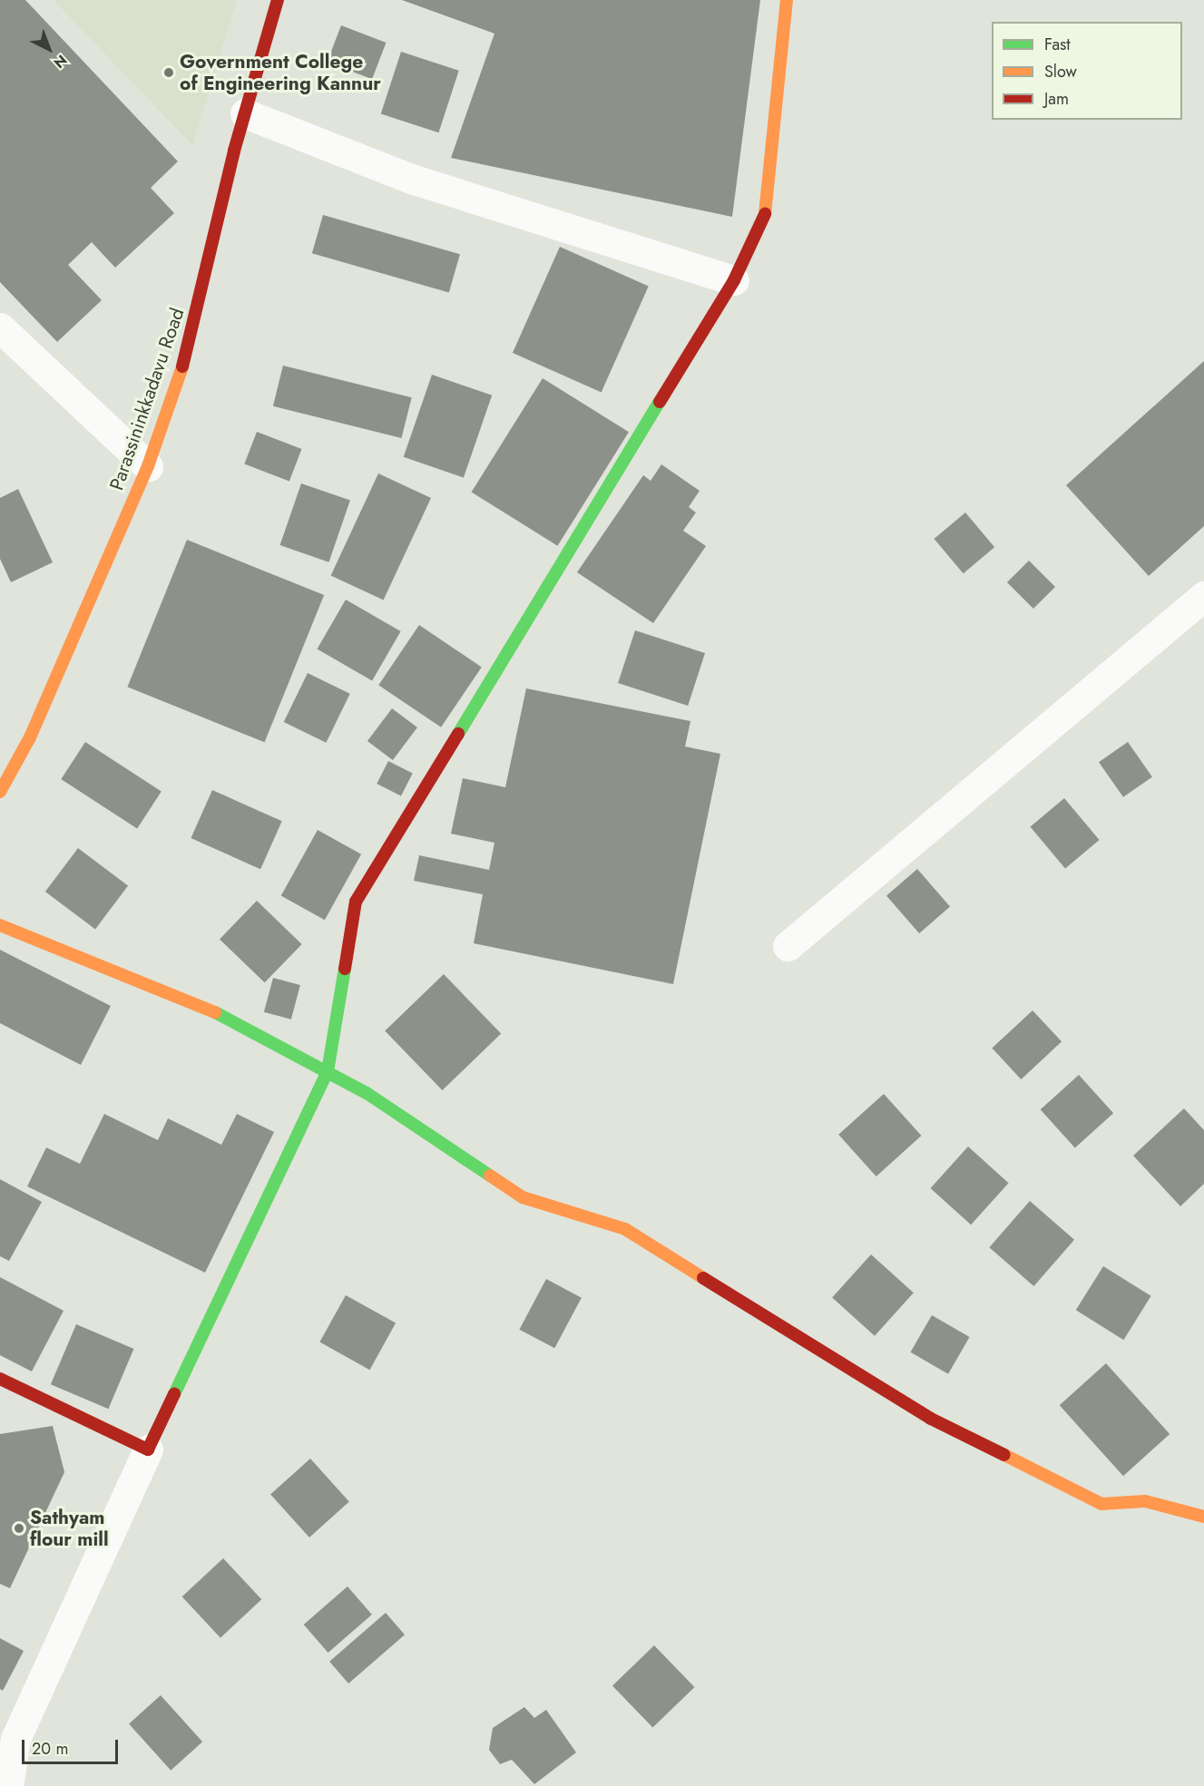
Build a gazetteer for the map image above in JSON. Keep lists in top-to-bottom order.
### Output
{
  "streets": {
    "street": ["Parassininkkadavu Road"]
  },
  "places": ["Government College of Engineering Kannur", "Sathyam flour mill"],
  "legend": ["Fast", "Slow", "Jam"],
  "scale_bar": "20 m",
  "north": "bottom right"
}
